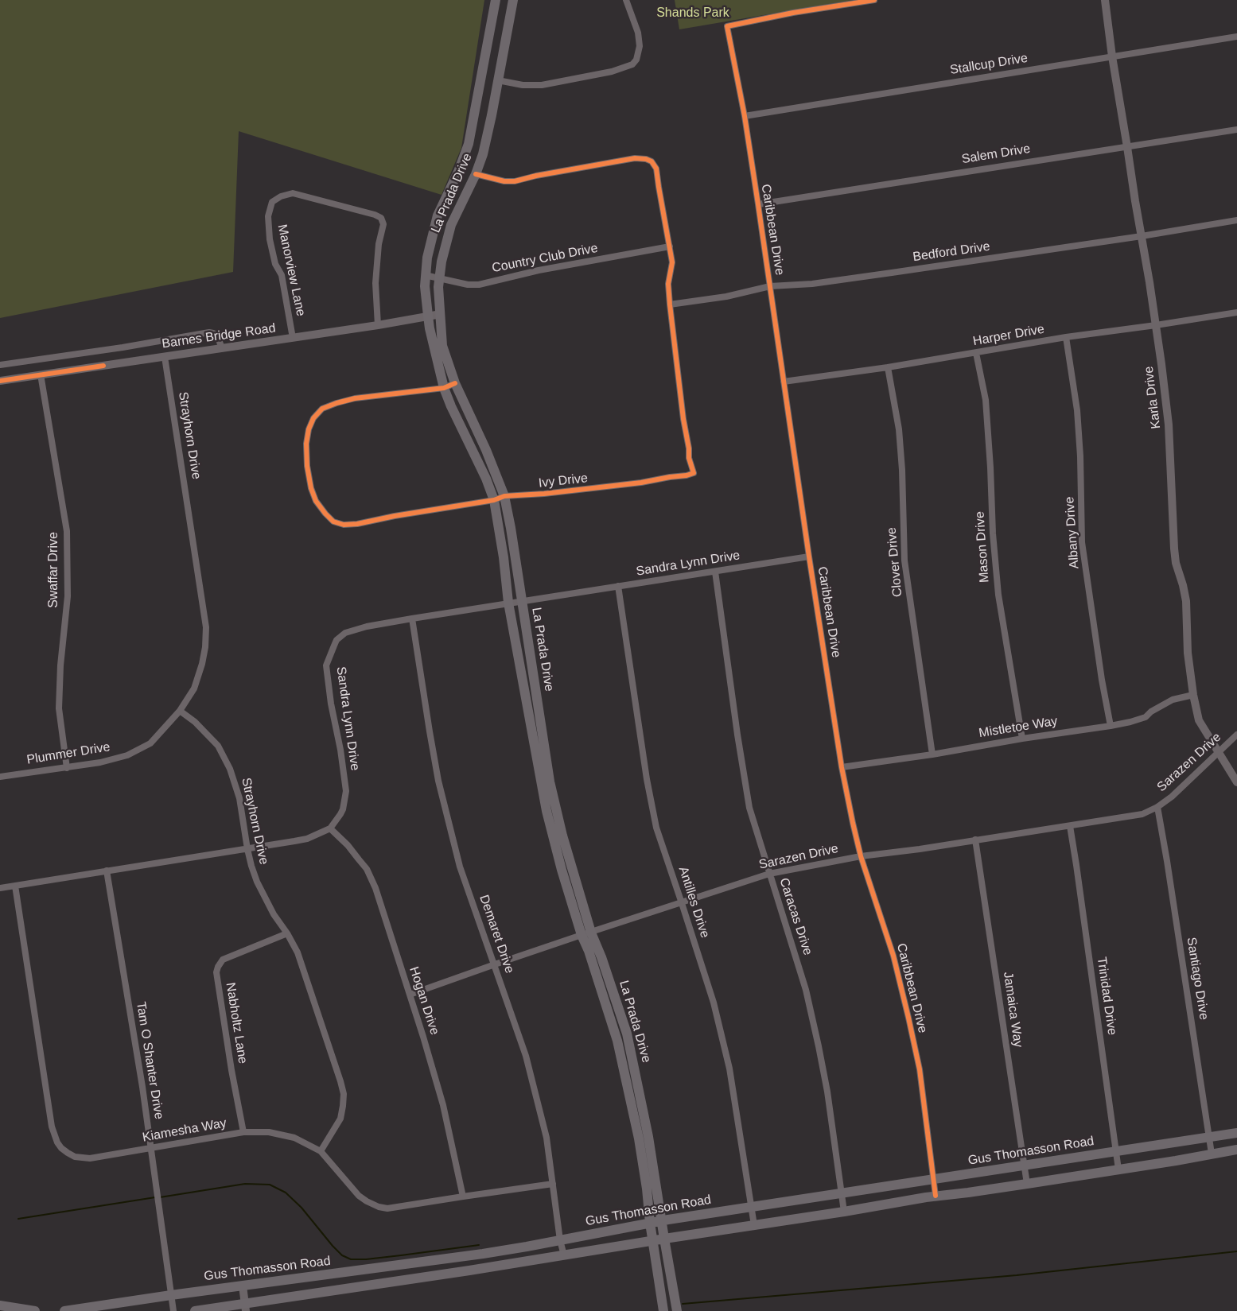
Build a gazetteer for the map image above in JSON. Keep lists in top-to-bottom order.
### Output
{
  "streets": {
    "main road": ["La Prada Drive", "Gus Thomasson Road"],
    "street": [
      "Stallcup Drive",
      "Salem Drive",
      "Caribbean Drive",
      "Bedford Drive",
      "Country Club Drive",
      "Manorview Lane",
      "Harper Drive",
      "Barnes Bridge Road",
      "Karla Drive",
      "Strayhorn Drive",
      "Ivy Drive",
      "Albany Drive",
      "Mason Drive",
      "Clover Drive",
      "Sandra Lynn Drive",
      "Swaffar Drive",
      "Mistletoe Way",
      "Plummer Drive",
      "Sarazen Drive",
      "Antilles Drive",
      "Caracas Drive",
      "Demaret Drive",
      "Santiago Drive",
      "Trinidad Drive",
      "Hogan Drive",
      "Jamaica Way",
      "Nabholtz Lane",
      "Tam O Shanter Drive",
      "Kiamesha Way"
    ]
  },
  "crossings": [
    ["Stallcup Drive", "Caribbean Drive"],
    ["Stallcup Drive", "Karla Drive"],
    ["Salem Drive", "Caribbean Drive"],
    ["Salem Drive", "Karla Drive"],
    ["La Prada Drive", "Country Club Drive"],
    ["La Prada Drive", "Barnes Bridge Road"],
    ["La Prada Drive", "Ivy Drive"],
    ["La Prada Drive", "Sandra Lynn Drive"],
    ["La Prada Drive", "Sarazen Drive"],
    ["La Prada Drive", "Gus Thomasson Road"],
    ["Caribbean Drive", "Bedford Drive"],
    ["Caribbean Drive", "Harper Drive"],
    ["Caribbean Drive", "Sandra Lynn Drive"],
    ["Caribbean Drive", "Mistletoe Way"],
    ["Caribbean Drive", "Sarazen Drive"],
    ["Caribbean Drive", "Gus Thomasson Road"],
    ["Bedford Drive", "Karla Drive"],
    ["Bedford Drive", "Ivy Drive"],
    ["Country Club Drive", "Ivy Drive"],
    ["Manorview Lane", "Barnes Bridge Road"],
    ["Harper Drive", "Karla Drive"],
    ["Harper Drive", "Albany Drive"],
    ["Harper Drive", "Mason Drive"],
    ["Harper Drive", "Clover Drive"],
    ["Barnes Bridge Road", "Strayhorn Drive"],
    ["Barnes Bridge Road", "Swaffar Drive"],
    ["Karla Drive", "Mistletoe Way"],
    ["Karla Drive", "Sarazen Drive"],
    ["Strayhorn Drive", "Plummer Drive"],
    ["Strayhorn Drive", "Nabholtz Lane"],
    ["Strayhorn Drive", "Kiamesha Way"],
    ["Albany Drive", "Mistletoe Way"],
    ["Mason Drive", "Mistletoe Way"],
    ["Clover Drive", "Mistletoe Way"],
    ["Sandra Lynn Drive", "Antilles Drive"],
    ["Sandra Lynn Drive", "Caracas Drive"],
    ["Sandra Lynn Drive", "Demaret Drive"],
    ["Sandra Lynn Drive", "Hogan Drive"],
    ["Swaffar Drive", "Plummer Drive"],
    ["Sarazen Drive", "Antilles Drive"],
    ["Sarazen Drive", "Caracas Drive"],
    ["Sarazen Drive", "Demaret Drive"],
    ["Sarazen Drive", "Santiago Drive"],
    ["Sarazen Drive", "Trinidad Drive"],
    ["Sarazen Drive", "Hogan Drive"],
    ["Sarazen Drive", "Jamaica Way"],
    ["Antilles Drive", "Gus Thomasson Road"],
    ["Caracas Drive", "Gus Thomasson Road"],
    ["Demaret Drive", "Kiamesha Way"],
    ["Demaret Drive", "Gus Thomasson Road"],
    ["Santiago Drive", "Gus Thomasson Road"],
    ["Trinidad Drive", "Gus Thomasson Road"],
    ["Hogan Drive", "Kiamesha Way"],
    ["Jamaica Way", "Gus Thomasson Road"],
    ["Nabholtz Lane", "Kiamesha Way"],
    ["Tam O Shanter Drive", "Kiamesha Way"],
    ["Tam O Shanter Drive", "Gus Thomasson Road"]
  ],
  "parks": ["Shands Park"]
}
